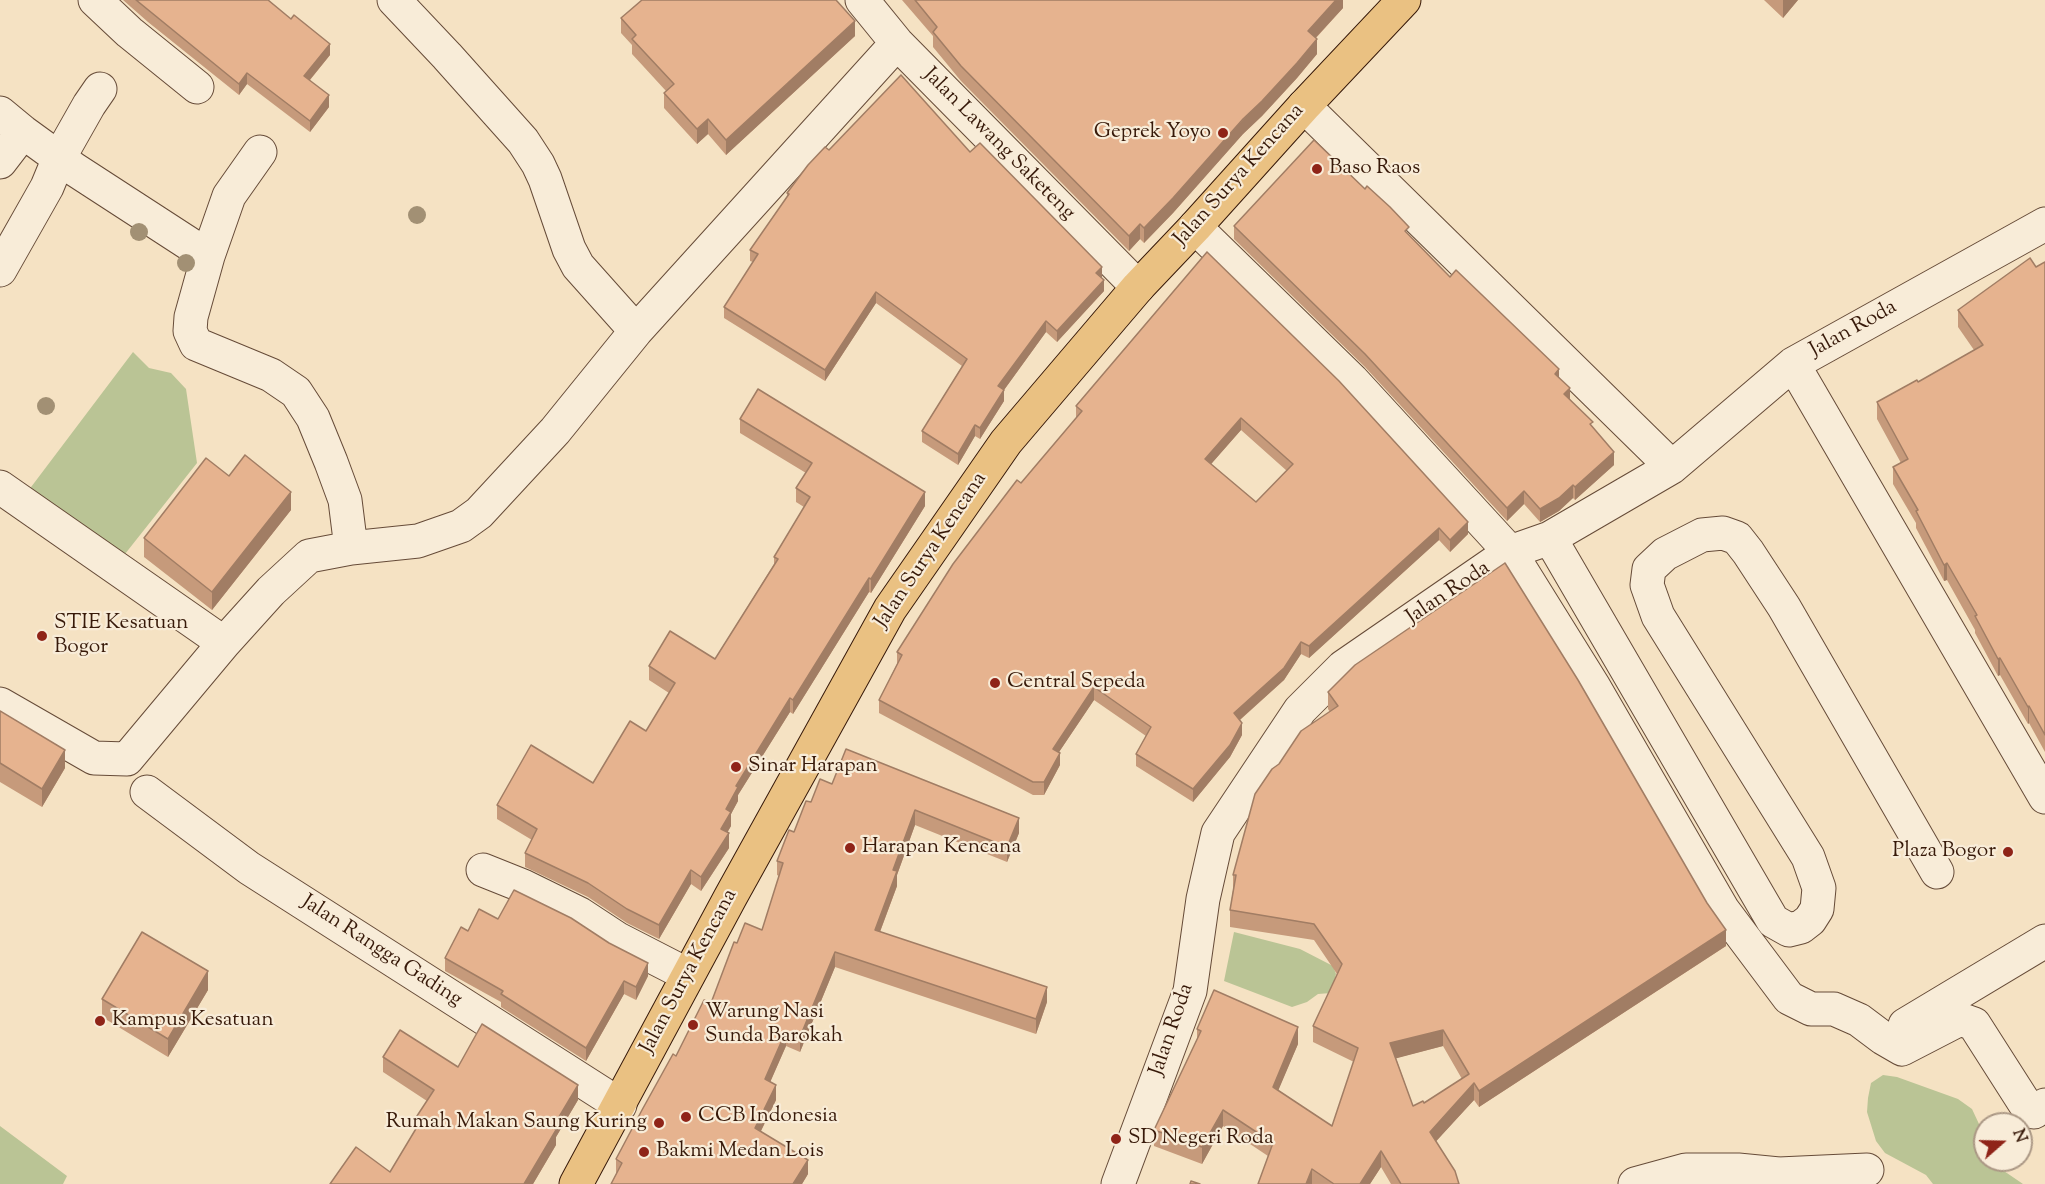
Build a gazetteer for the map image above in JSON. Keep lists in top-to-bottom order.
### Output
{
  "streets": {
    "main road": ["Jalan Surya Kencana"],
    "street": ["Jalan Lawang Saketeng", "Jalan Roda", "Jalan Rangga Gading"]
  },
  "crossings": [
    ["Jalan Lawang Saketeng", "Jalan Surya Kencana"],
    ["Jalan Surya Kencana", "Jalan Rangga Gading"]
  ],
  "places": [
    "Geprek Yoyo",
    "Baso Raos",
    "STIE Kesatuan Bogor",
    "Central Sepeda",
    "Sinar Harapan",
    "Harapan Kencana",
    "Plaza Bogor",
    "Kampus Kesatuan",
    "Warung Nasi Sunda Barokah",
    "CCB Indonesia",
    "Rumah Makan Saung Kuring",
    "SD Negeri Roda",
    "Bakmi Medan Lois"
  ],
  "north": "right"
}
